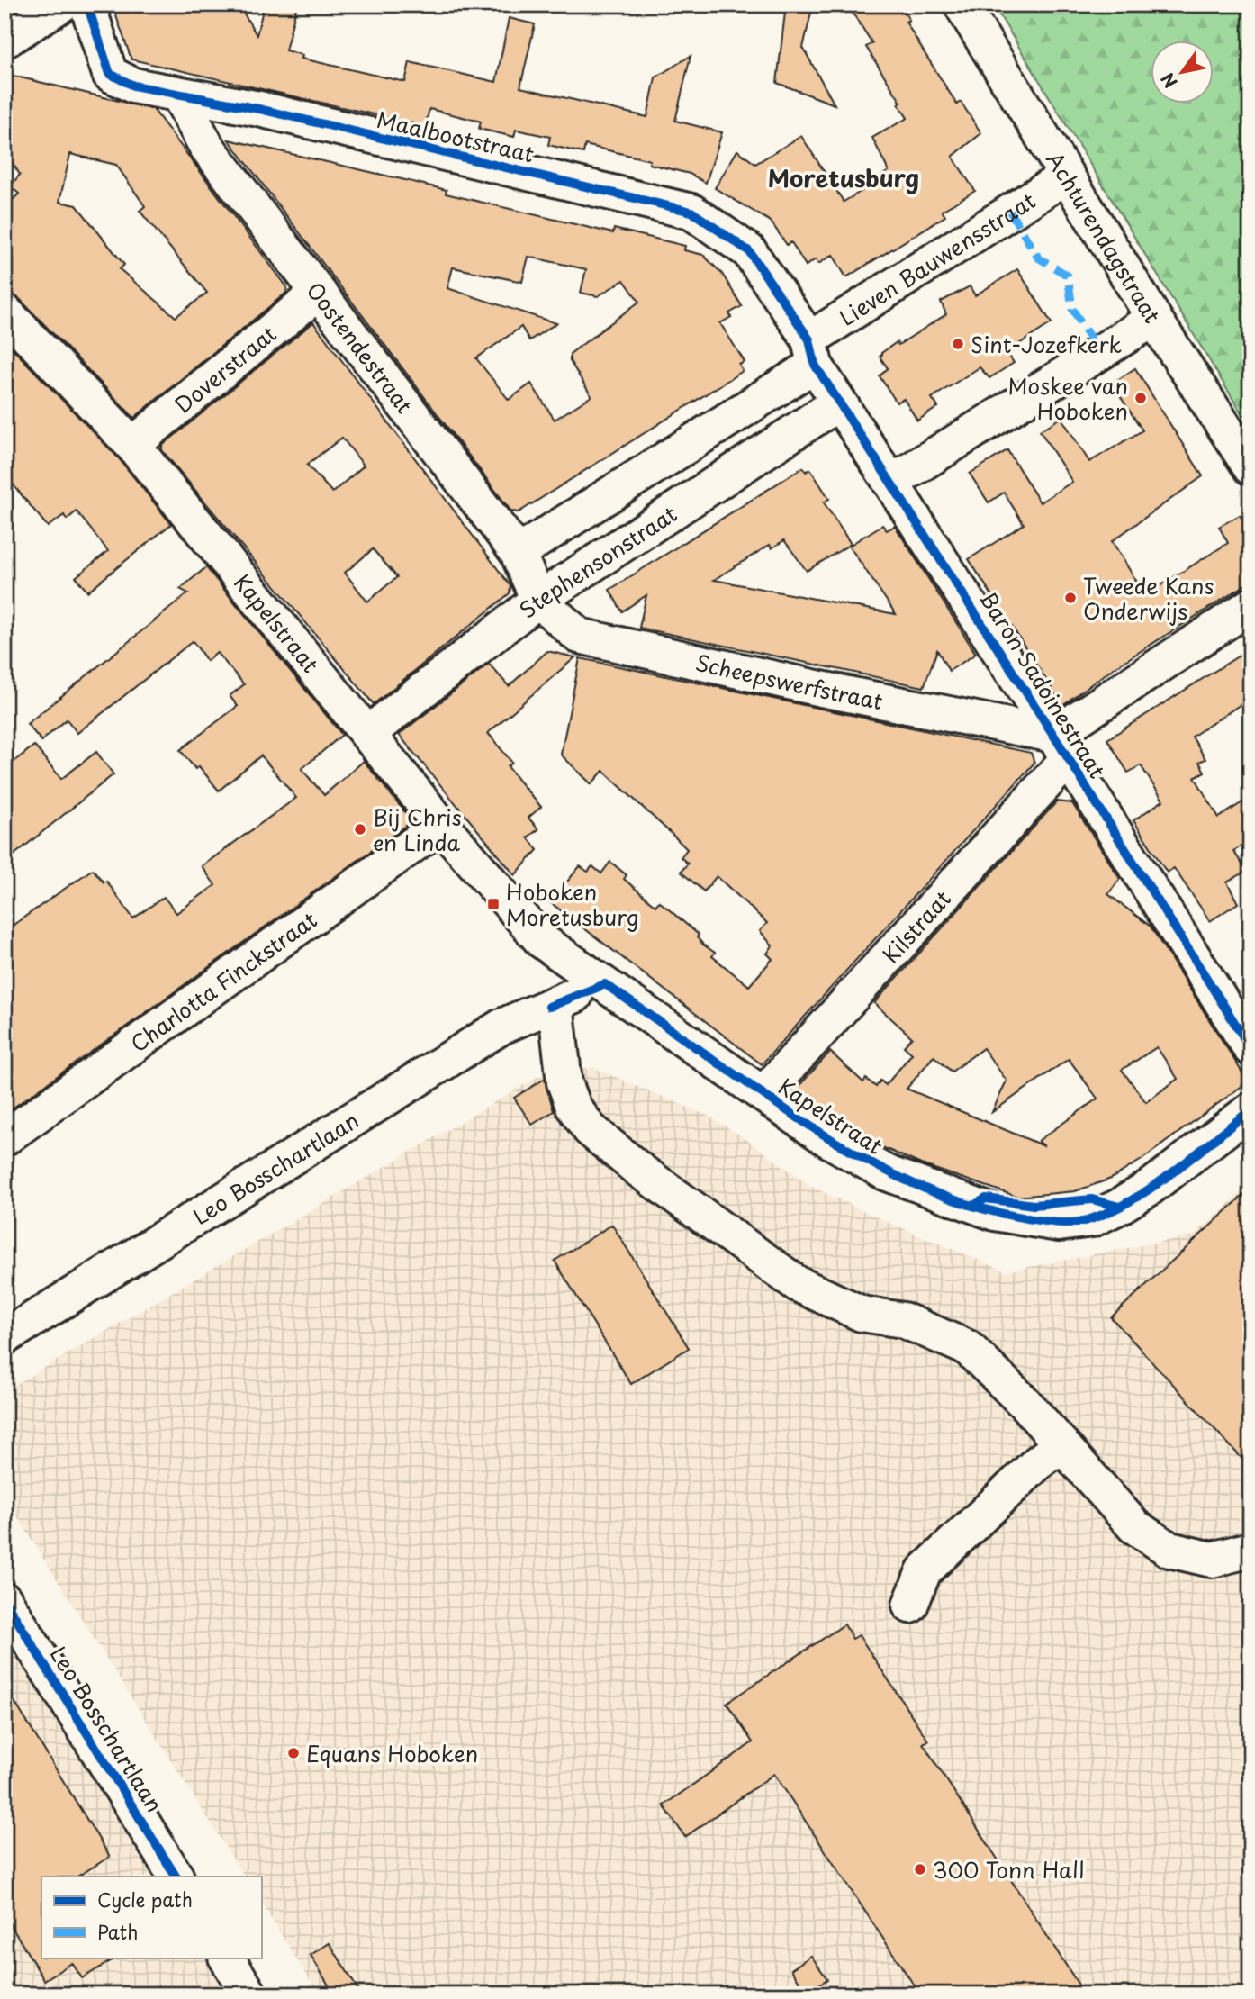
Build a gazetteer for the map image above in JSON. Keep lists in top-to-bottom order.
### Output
{
  "streets": {
    "street": [
      "Maalbootstraat",
      "Achturendagstraat",
      "Lieven Bauwensstraat",
      "Oostendestraat",
      "Doverstraat",
      "Stephensonstraat",
      "Kapelstraat",
      "Scheepswerfstraat",
      "Baron Sadoinestraat",
      "Kilstraat",
      "Charlotta Finckstraat",
      "Leo Bosschartlaan"
    ]
  },
  "crossings": [
    ["Maalbootstraat", "Lieven Bauwensstraat"],
    ["Maalbootstraat", "Oostendestraat"],
    ["Maalbootstraat", "Baron Sadoinestraat"],
    ["Achturendagstraat", "Lieven Bauwensstraat"],
    ["Lieven Bauwensstraat", "Baron Sadoinestraat"],
    ["Oostendestraat", "Doverstraat"],
    ["Oostendestraat", "Stephensonstraat"],
    ["Oostendestraat", "Scheepswerfstraat"],
    ["Doverstraat", "Kapelstraat"],
    ["Stephensonstraat", "Kapelstraat"],
    ["Stephensonstraat", "Scheepswerfstraat"],
    ["Stephensonstraat", "Baron Sadoinestraat"],
    ["Kapelstraat", "Kilstraat"],
    ["Kapelstraat", "Charlotta Finckstraat"],
    ["Scheepswerfstraat", "Baron Sadoinestraat"],
    ["Scheepswerfstraat", "Kilstraat"],
    ["Baron Sadoinestraat", "Kilstraat"]
  ],
  "districts": ["Moretusburg"],
  "places": {
    "other": [
      "Sint-Jozefkerk",
      "Moskee van Hoboken",
      "Tweede Kans Onderwijs",
      "Bij Chris en Linda",
      "Equans Hoboken",
      "300 Tonn Hall"
    ],
    "transit": ["Hoboken Moretusburg"]
  },
  "legend": ["Cycle path", "Path"],
  "north": "bottom left"
}
